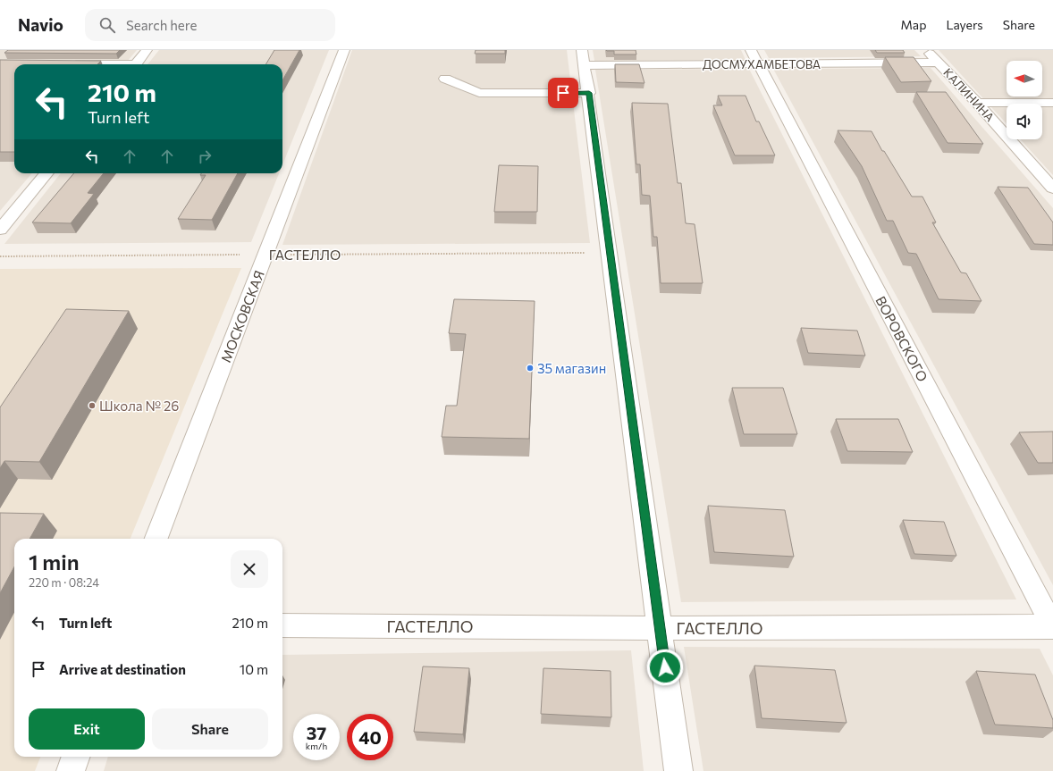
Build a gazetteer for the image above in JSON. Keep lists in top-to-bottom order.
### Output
{
  "streets": {
    "street": [
      "ДОСМУХАМБЕТОВА",
      "КАЛИНИНА",
      "ГАСТЕЛЛО",
      "МОСКОВСКАЯ",
      "ВОРОВСКОГО"
    ]
  },
  "crossings": [
    ["ДОСМУХАМБЕТОВА", "КАЛИНИНА"],
    ["ДОСМУХАМБЕТОВА", "ВОРОВСКОГО"],
    ["ГАСТЕЛЛО", "МОСКОВСКАЯ"],
    ["ГАСТЕЛЛО", "ВОРОВСКОГО"]
  ],
  "places": ["35 магазин", "Школа № 26"],
  "north": "left",
  "page": {
    "header": "Navio",
    "search": "Search here",
    "nav": ["Map", "Layers", "Share"],
    "turn": ["210 m", "Turn left"],
    "heading": ["1 min", "220 m · 08:24"],
    "list": [
      {
        "name": "Turn left",
        "value": "210 m"
      },
      {
        "name": "Arrive at destination",
        "value": "10 m"
      }
    ],
    "buttons": ["Exit", "Share"],
    "speed": "37 km/h",
    "limit": "40"
  }
}
